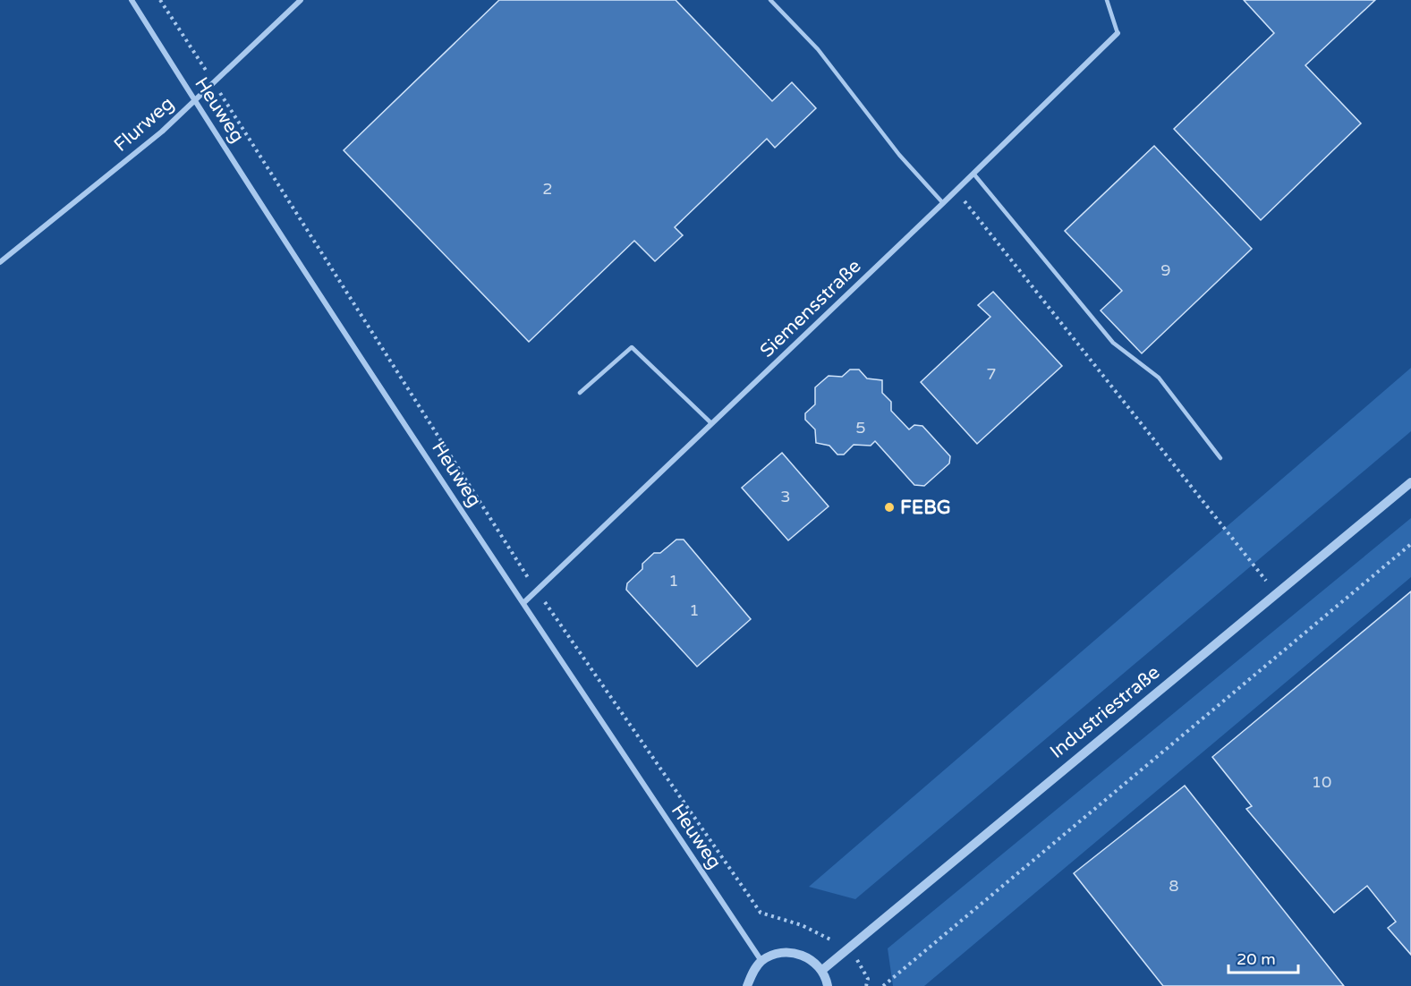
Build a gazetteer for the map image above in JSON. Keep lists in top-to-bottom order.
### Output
{
  "streets": {
    "street": [
      "Heuweg",
      "Flurweg",
      "Siemensstraße",
      "Industriestraße"
    ]
  },
  "crossings": [
    ["Heuweg", "Flurweg"],
    ["Heuweg", "Siemensstraße"]
  ],
  "places": ["FEBG"],
  "house_numbers": [
    "2",
    "9",
    "7",
    "5",
    "3",
    "1",
    "1",
    "10",
    "8"
  ],
  "scale_bar": "20 m"
}
